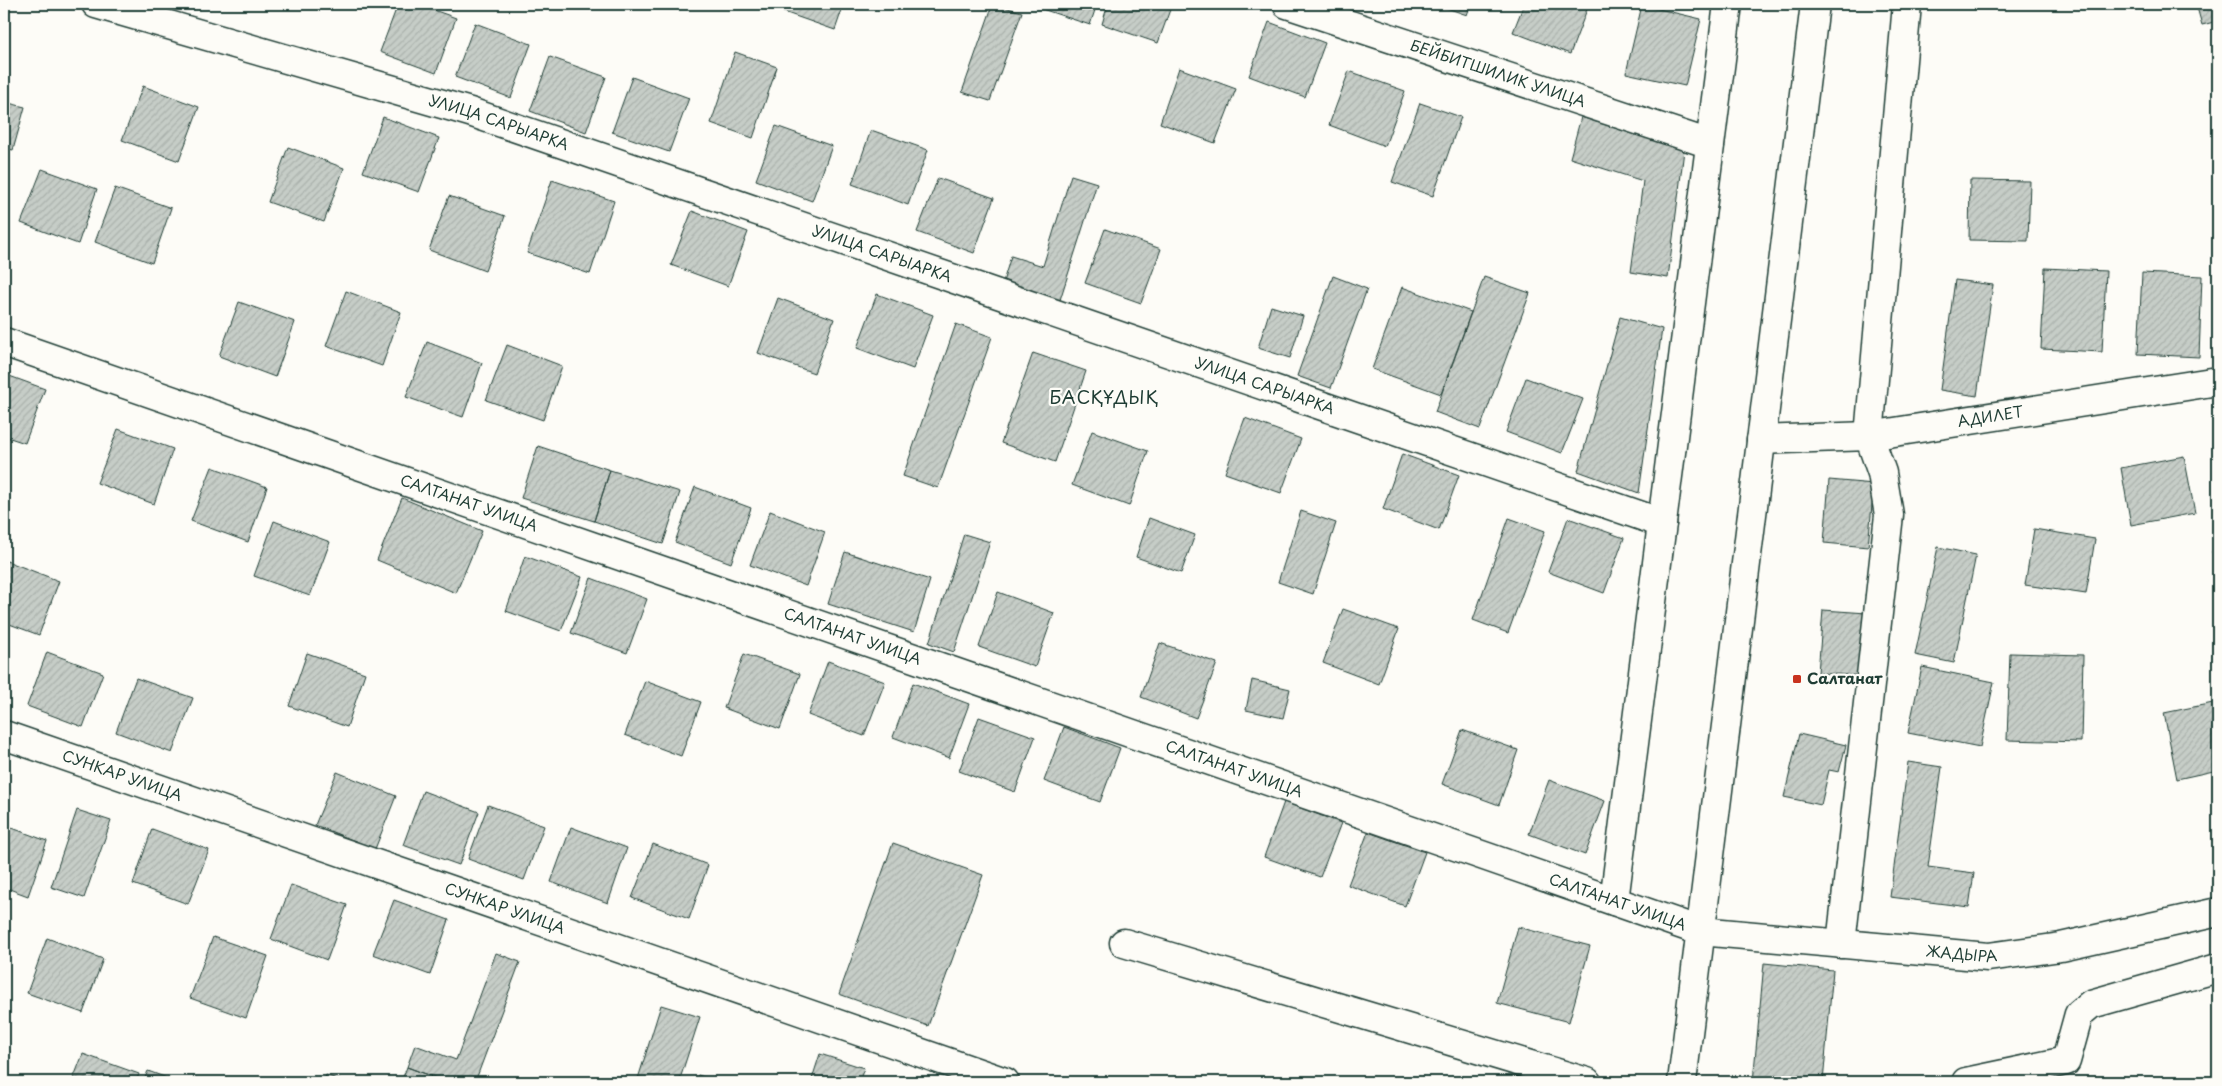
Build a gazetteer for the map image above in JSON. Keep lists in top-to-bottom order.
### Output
{
  "streets": {
    "street": [
      "БЕЙБИТШИЛИК УЛИЦА",
      "УЛИЦА САРЫАРКА",
      "АДИЛЕТ",
      "САЛТАНАТ УЛИЦА",
      "СУНКАР УЛИЦА",
      "ЖАДЫРА"
    ]
  },
  "crossings": [
    ["САЛТАНАТ УЛИЦА", "ЖАДЫРА"]
  ],
  "districts": ["БАСҚҰДЫҚ"],
  "places": {
    "transit": ["Салтанат"]
  }
}
